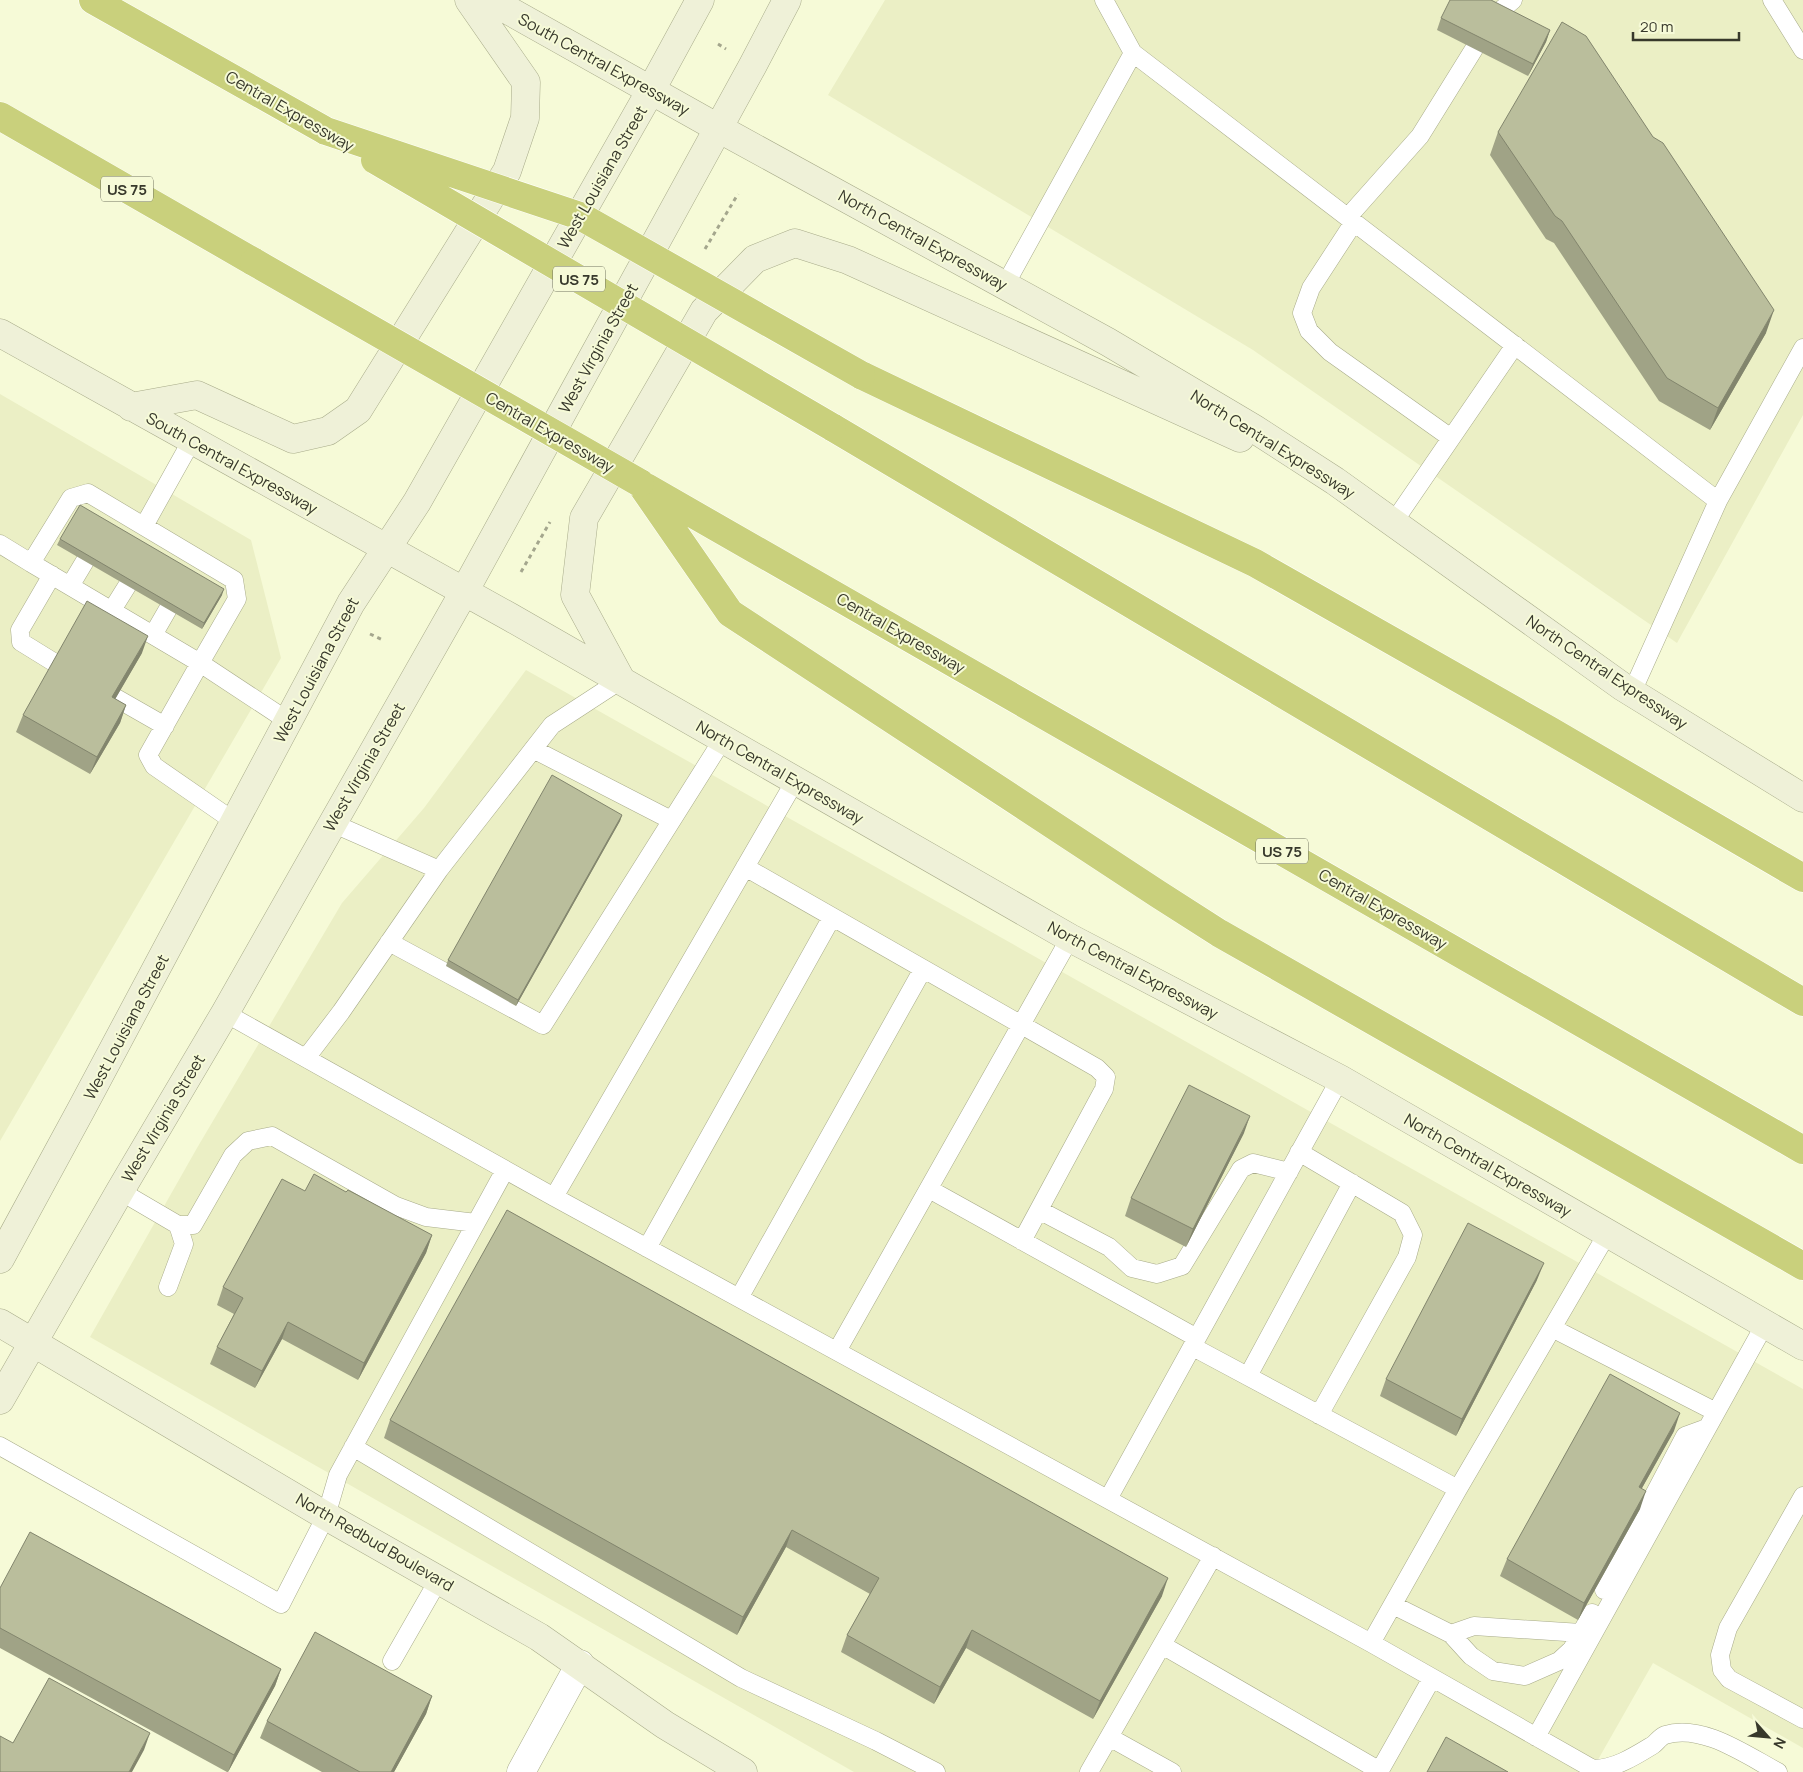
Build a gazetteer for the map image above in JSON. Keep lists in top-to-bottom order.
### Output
{
  "streets": {
    "highway": ["Central Expressway", "US 75"],
    "main road": [
      "South Central Expressway",
      "West Louisiana Street",
      "North Central Expressway",
      "West Virginia Street",
      "North Redbud Boulevard"
    ]
  },
  "crossings": [
    ["South Central Expressway", "West Louisiana Street"],
    ["South Central Expressway", "North Central Expressway"],
    ["South Central Expressway", "West Virginia Street"],
    ["North Central Expressway", "West Virginia Street"],
    ["West Virginia Street", "North Redbud Boulevard"]
  ],
  "scale_bar": "20 m",
  "north": "bottom right"
}
